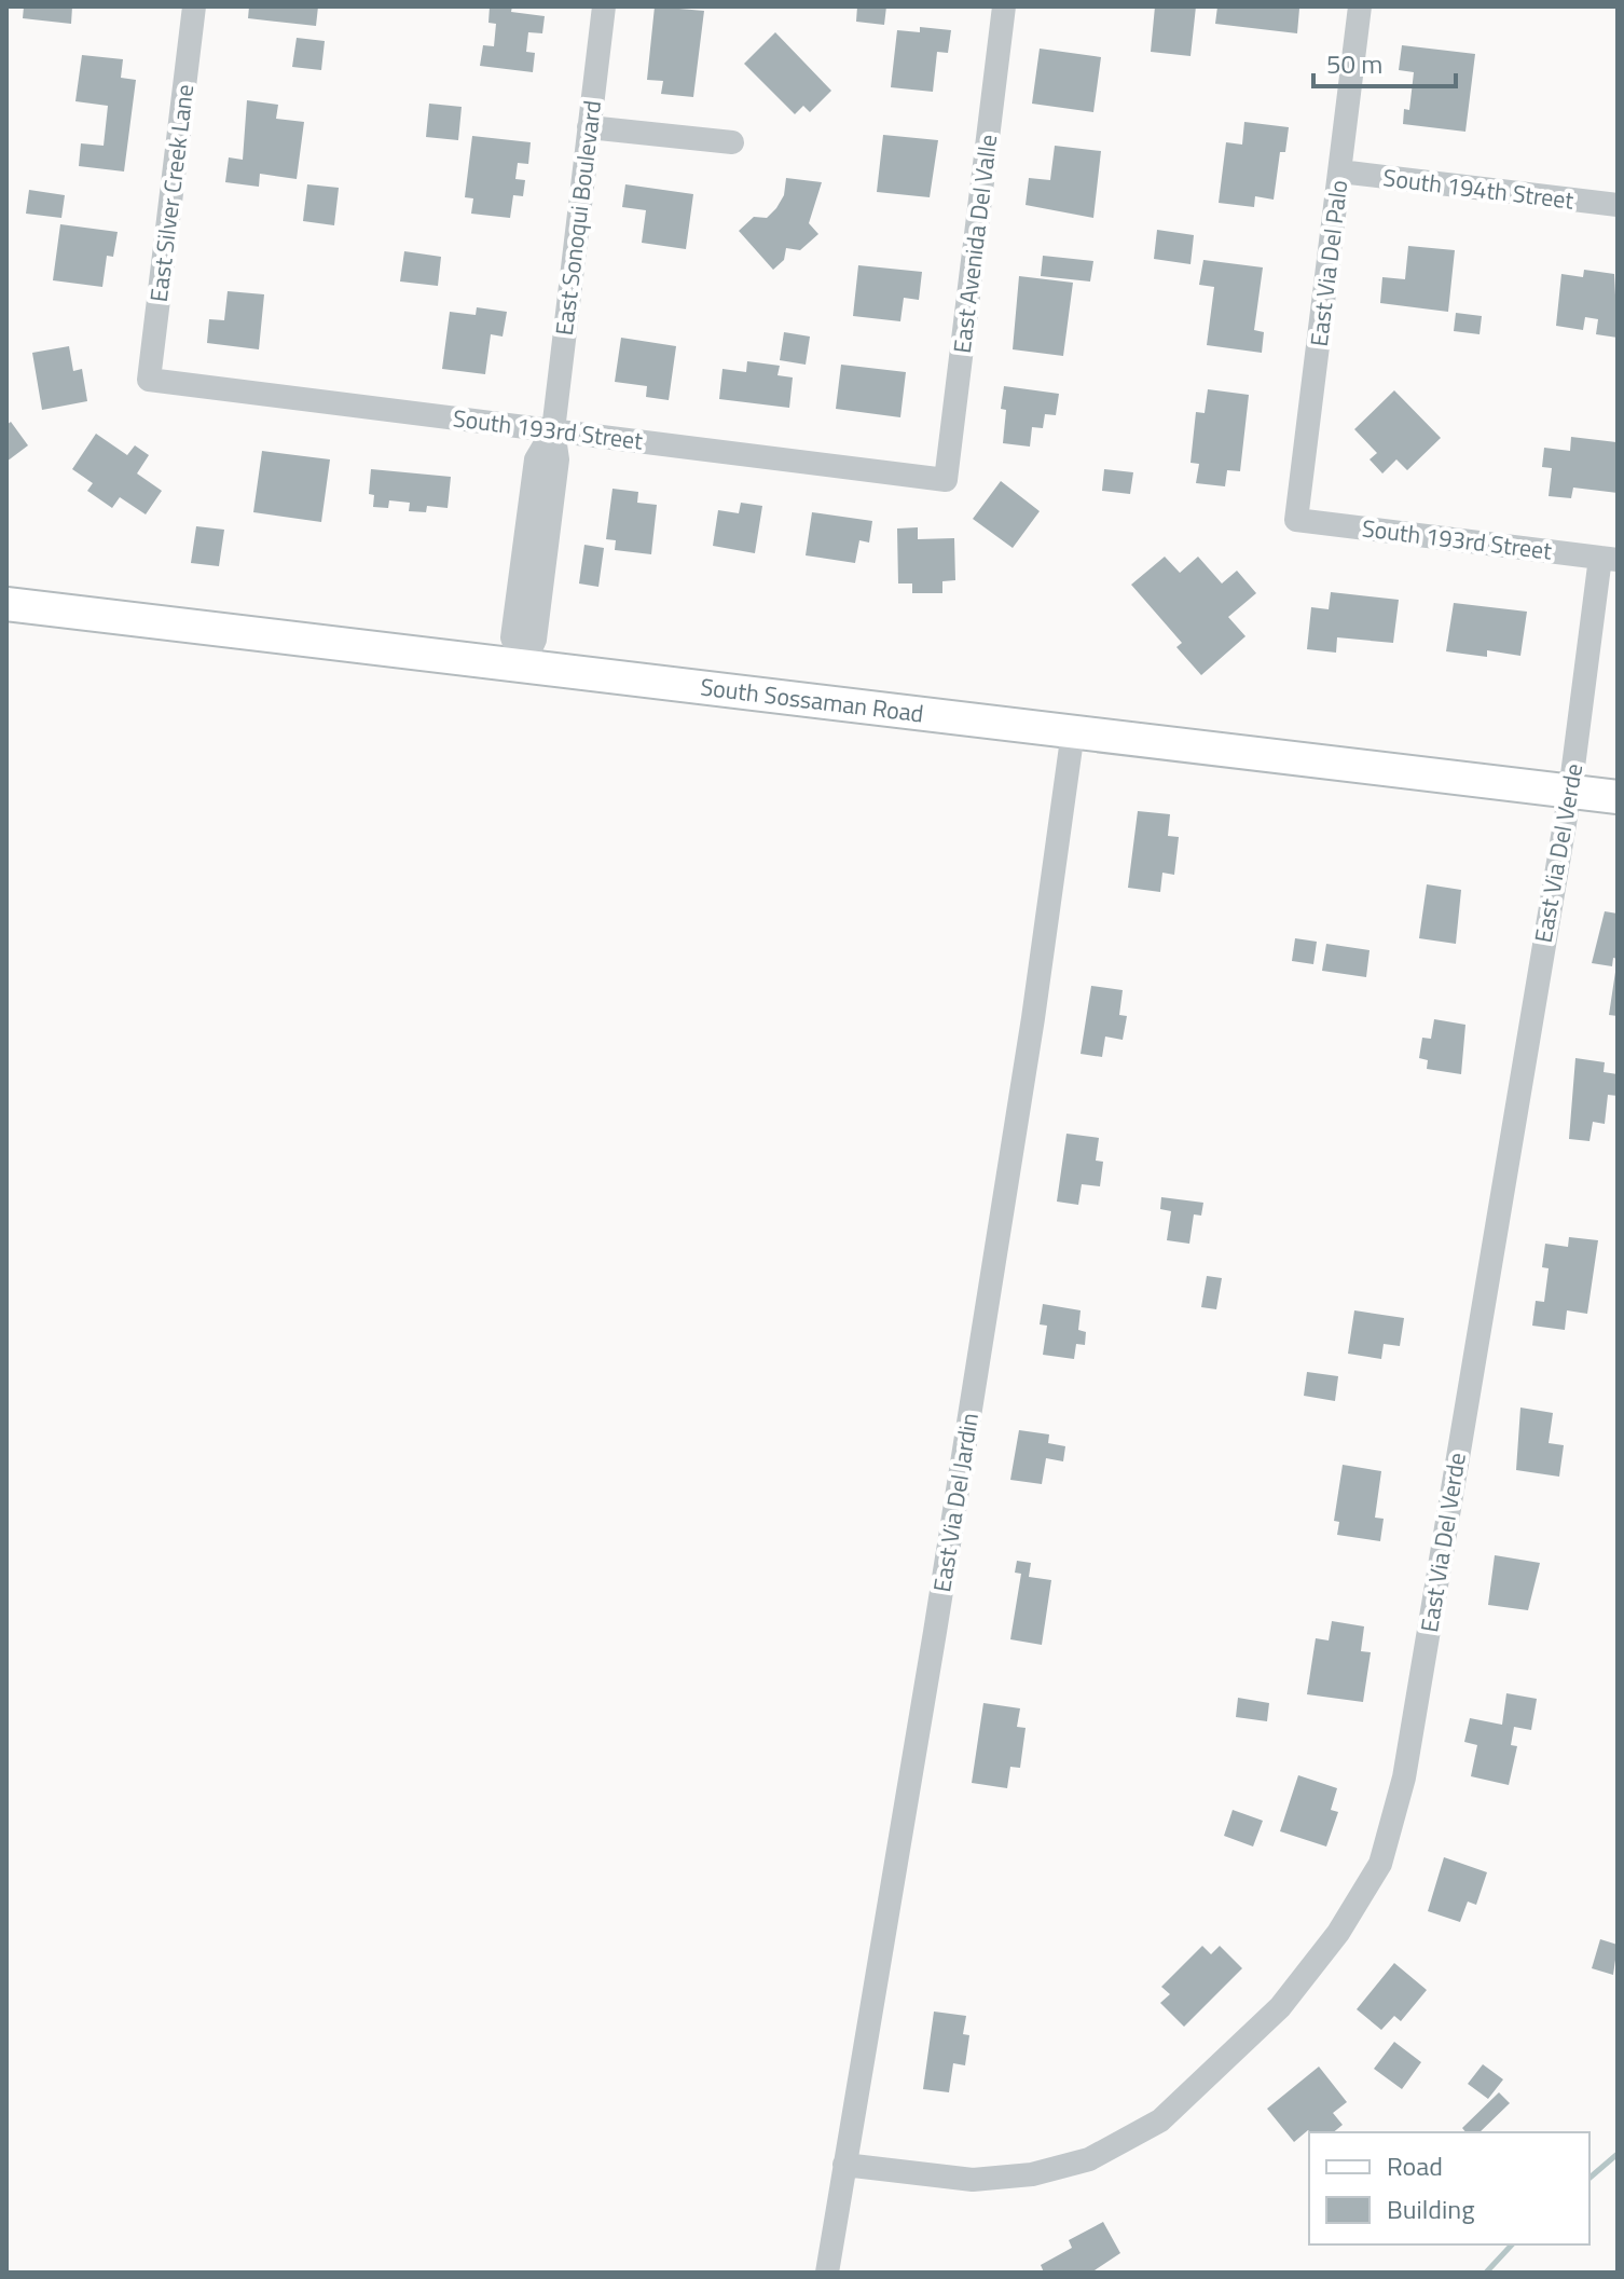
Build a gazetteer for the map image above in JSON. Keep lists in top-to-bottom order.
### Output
{
  "streets": {
    "main road": ["South Sossaman Road"],
    "street": [
      "South 194th Street",
      "East Silver Creek Lane",
      "East Sonoqui Boulevard",
      "East Avenida Del Valle",
      "East Via Del Palo",
      "South 193rd Street",
      "East Via Del Verde",
      "East Via Del Jardin"
    ]
  },
  "crossings": [
    ["South 194th Street", "East Via Del Palo"],
    ["East Silver Creek Lane", "South 193rd Street"],
    ["East Sonoqui Boulevard", "South 193rd Street"],
    ["East Sonoqui Boulevard", "South Sossaman Road"],
    ["East Avenida Del Valle", "South 193rd Street"],
    ["East Via Del Palo", "South 193rd Street"],
    ["South 193rd Street", "East Via Del Verde"],
    ["South Sossaman Road", "East Via Del Verde"],
    ["South Sossaman Road", "East Via Del Jardin"],
    ["East Via Del Verde", "East Via Del Jardin"]
  ],
  "legend": ["Road", "Building"],
  "scale_bar": "50 m"
}
